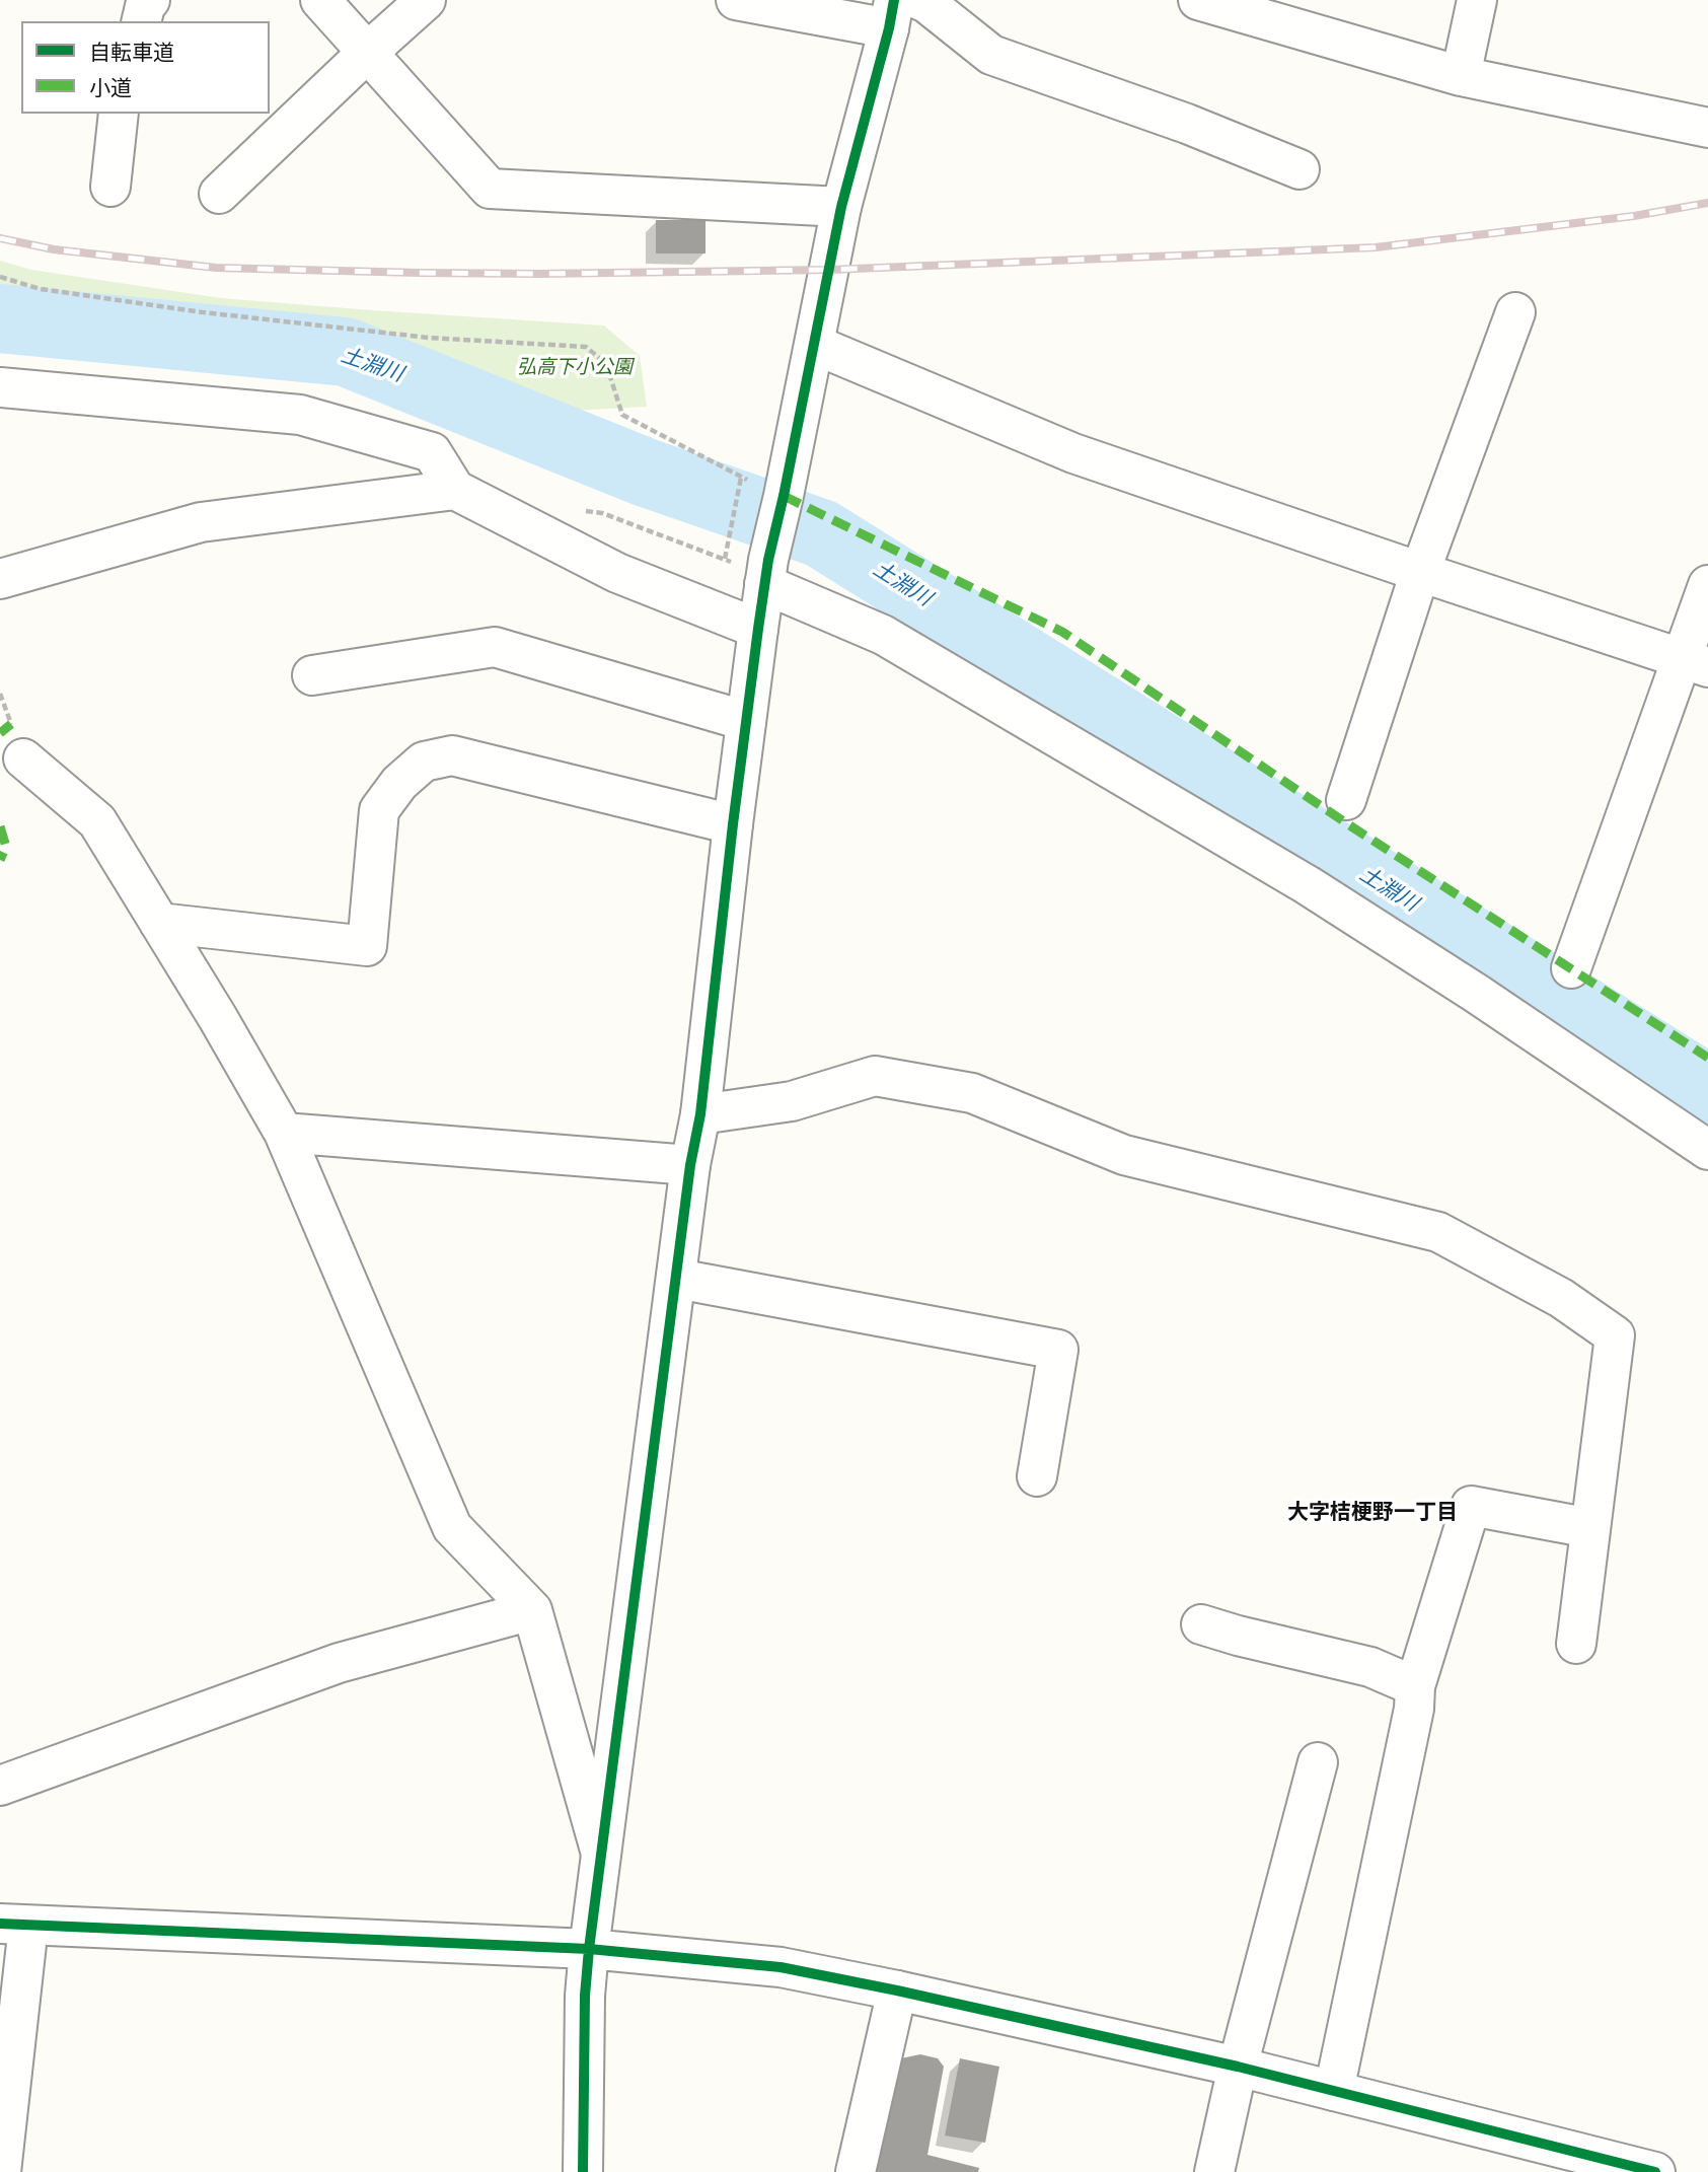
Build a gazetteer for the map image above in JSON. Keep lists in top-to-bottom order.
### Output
{
  "districts": ["大字桔梗野一丁目"],
  "water": ["土淵川"],
  "parks": ["弘高下小公園"],
  "legend": ["自転車道", "小道"]
}
